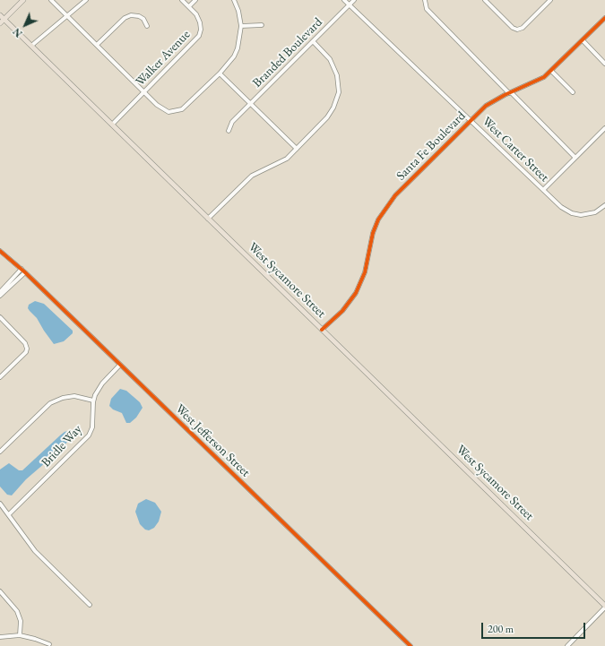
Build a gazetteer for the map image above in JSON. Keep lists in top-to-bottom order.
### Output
{
  "streets": {
    "main road": ["West Sycamore Street"],
    "street": [
      "Branded Boulevard",
      "Walker Avenue",
      "Santa Fe Boulevard",
      "West Carter Street",
      "West Jefferson Street",
      "Bridle Way"
    ]
  },
  "crossings": [
    ["Branded Boulevard", "West Carter Street"],
    ["Walker Avenue", "West Sycamore Street"],
    ["Santa Fe Boulevard", "West Carter Street"],
    ["Santa Fe Boulevard", "West Sycamore Street"],
    ["West Jefferson Street", "Bridle Way"]
  ],
  "scale_bar": "200 m",
  "north": "bottom left"
}
